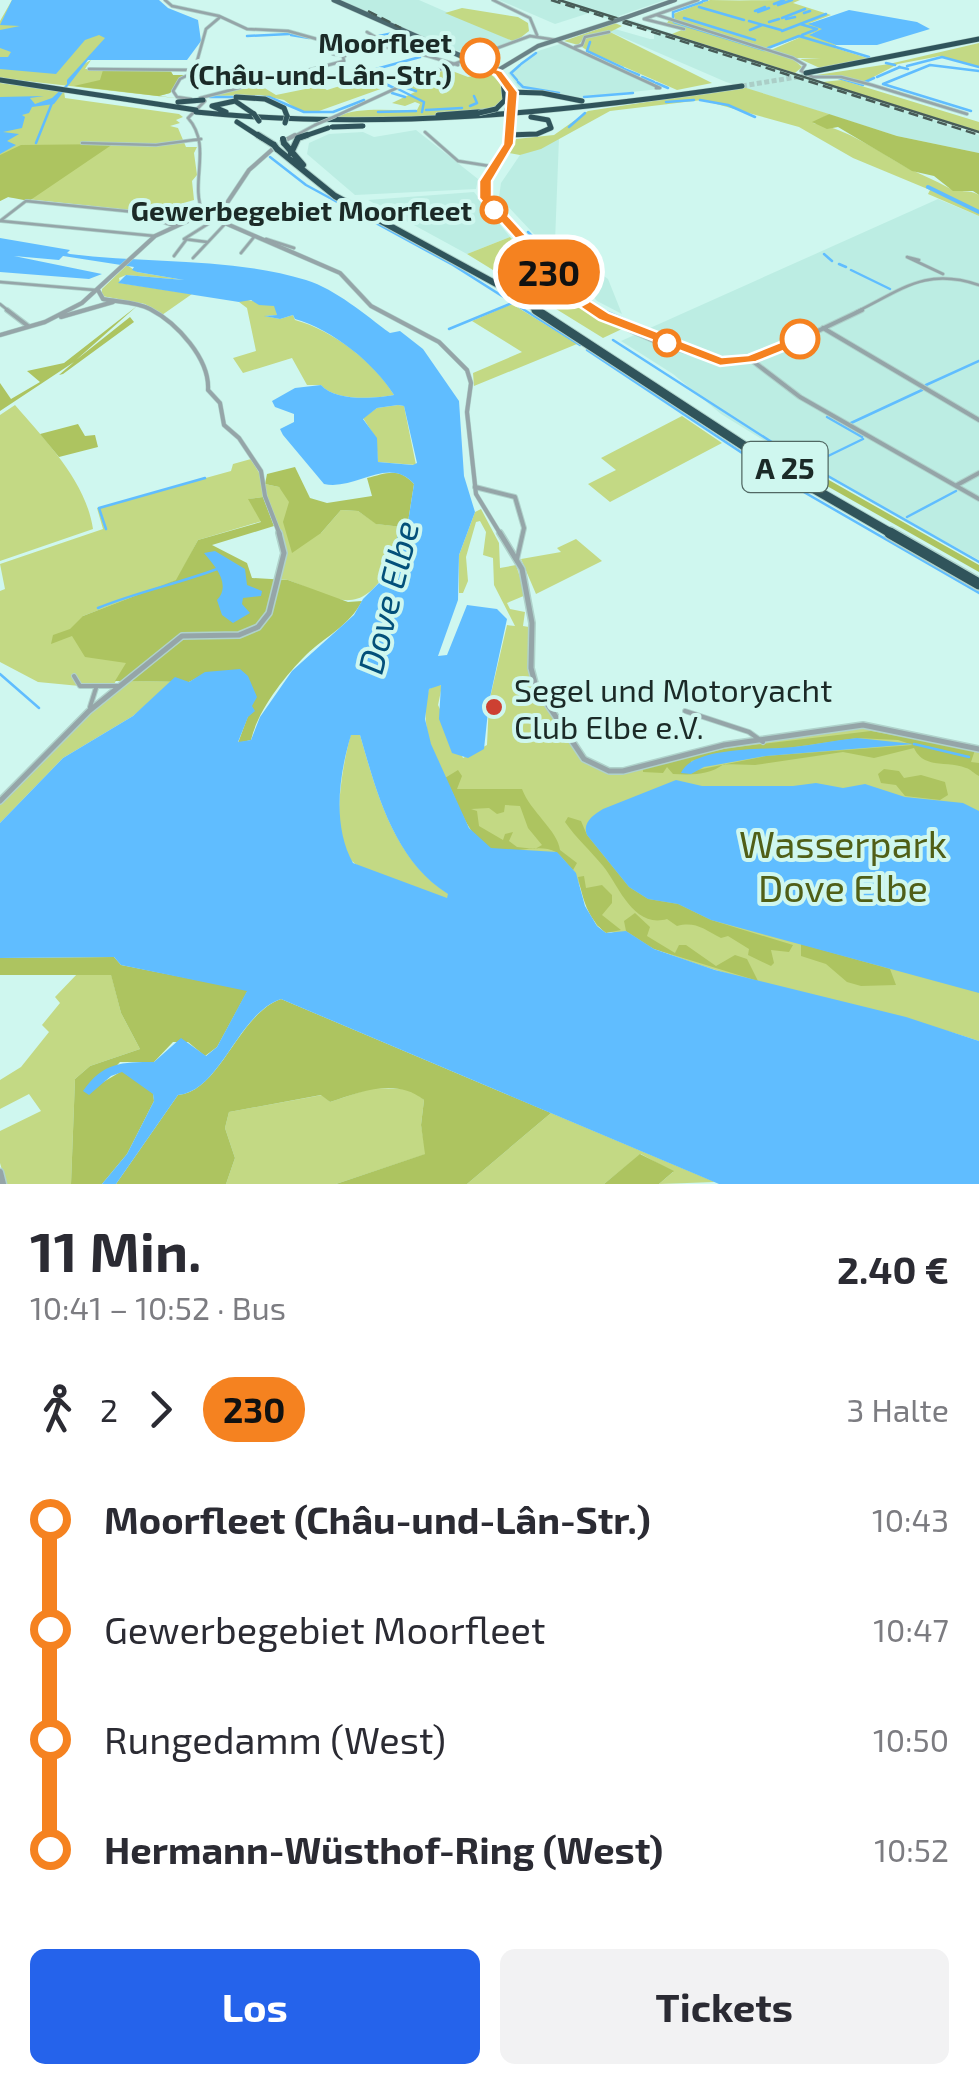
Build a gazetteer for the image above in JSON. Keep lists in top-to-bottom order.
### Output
{
  "streets": {
    "highway": ["A 25"]
  },
  "water": ["Dove Elbe"],
  "parks": ["Wasserpark Dove Elbe"],
  "places": ["Moorfleet (Châu-und-Lân-Str.)", "Gewerbegebiet Moorfleet", "Segel und Motoryacht Club Elbe e.V."],
  "lines": ["bus line 230"],
  "page": {
    "on_map": "230",
    "heading": ["11 Min.", "10:41 – 10:52 · Bus", "2.40 €"],
    "legs": ["2", "230", "3 Halte"],
    "list": [
      {
        "name": "Moorfleet (Châu-und-Lân-Str.)",
        "value": "10:43"
      },
      {
        "name": "Gewerbegebiet Moorfleet",
        "value": "10:47"
      },
      {
        "name": "Rungedamm (West)",
        "value": "10:50"
      },
      {
        "name": "Hermann-Wüsthof-Ring (West)",
        "value": "10:52"
      }
    ],
    "buttons": ["Los", "Tickets"]
  }
}
